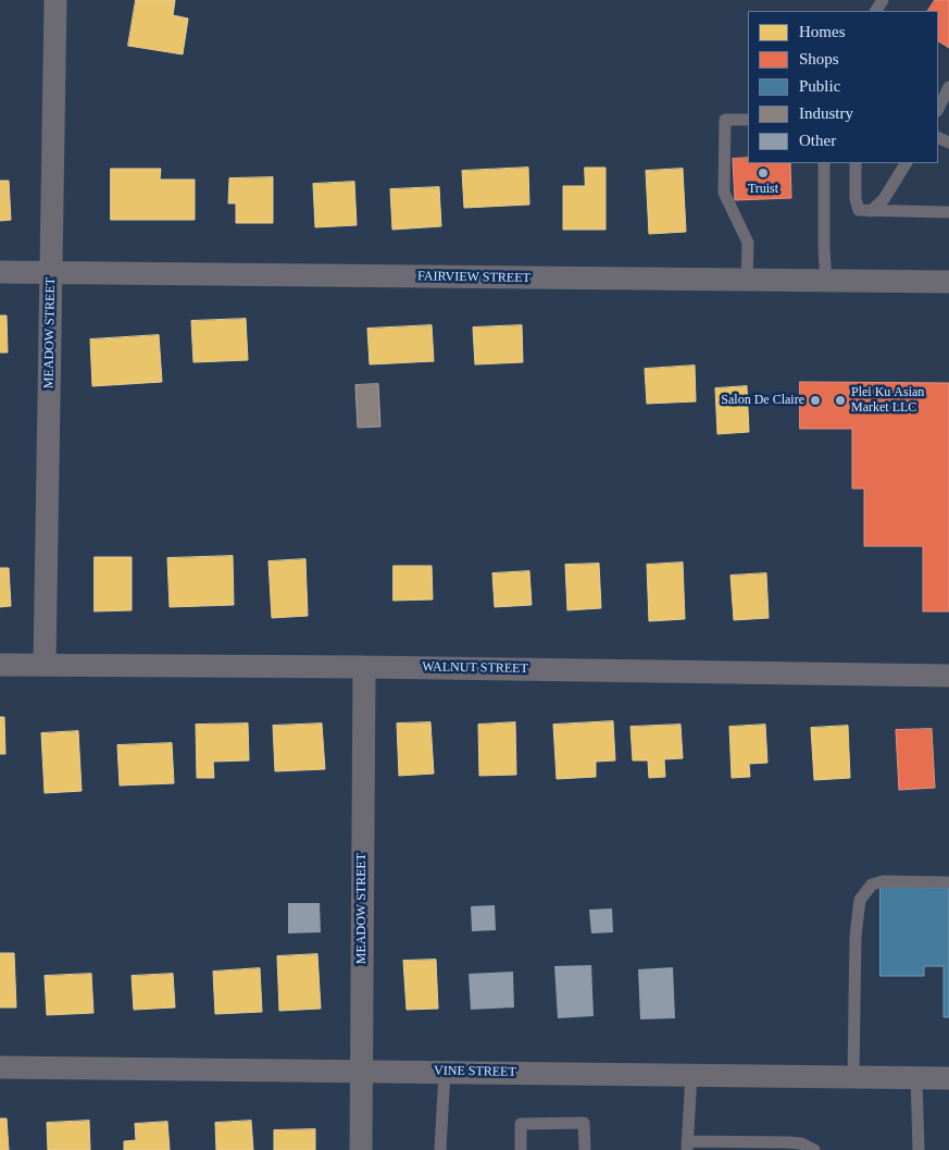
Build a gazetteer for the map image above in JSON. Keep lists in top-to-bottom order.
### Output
{
  "streets": {
    "street": [
      "FAIRVIEW STREET",
      "MEADOW STREET",
      "WALNUT STREET",
      "VINE STREET"
    ]
  },
  "crossings": [
    ["FAIRVIEW STREET", "MEADOW STREET"],
    ["MEADOW STREET", "WALNUT STREET"],
    ["MEADOW STREET", "VINE STREET"]
  ],
  "places": ["Truist", "Salon De Claire", "Plei Ku Asian Market LLC"],
  "legend": [
    "Homes",
    "Shops",
    "Public",
    "Industry",
    "Other"
  ]
}
